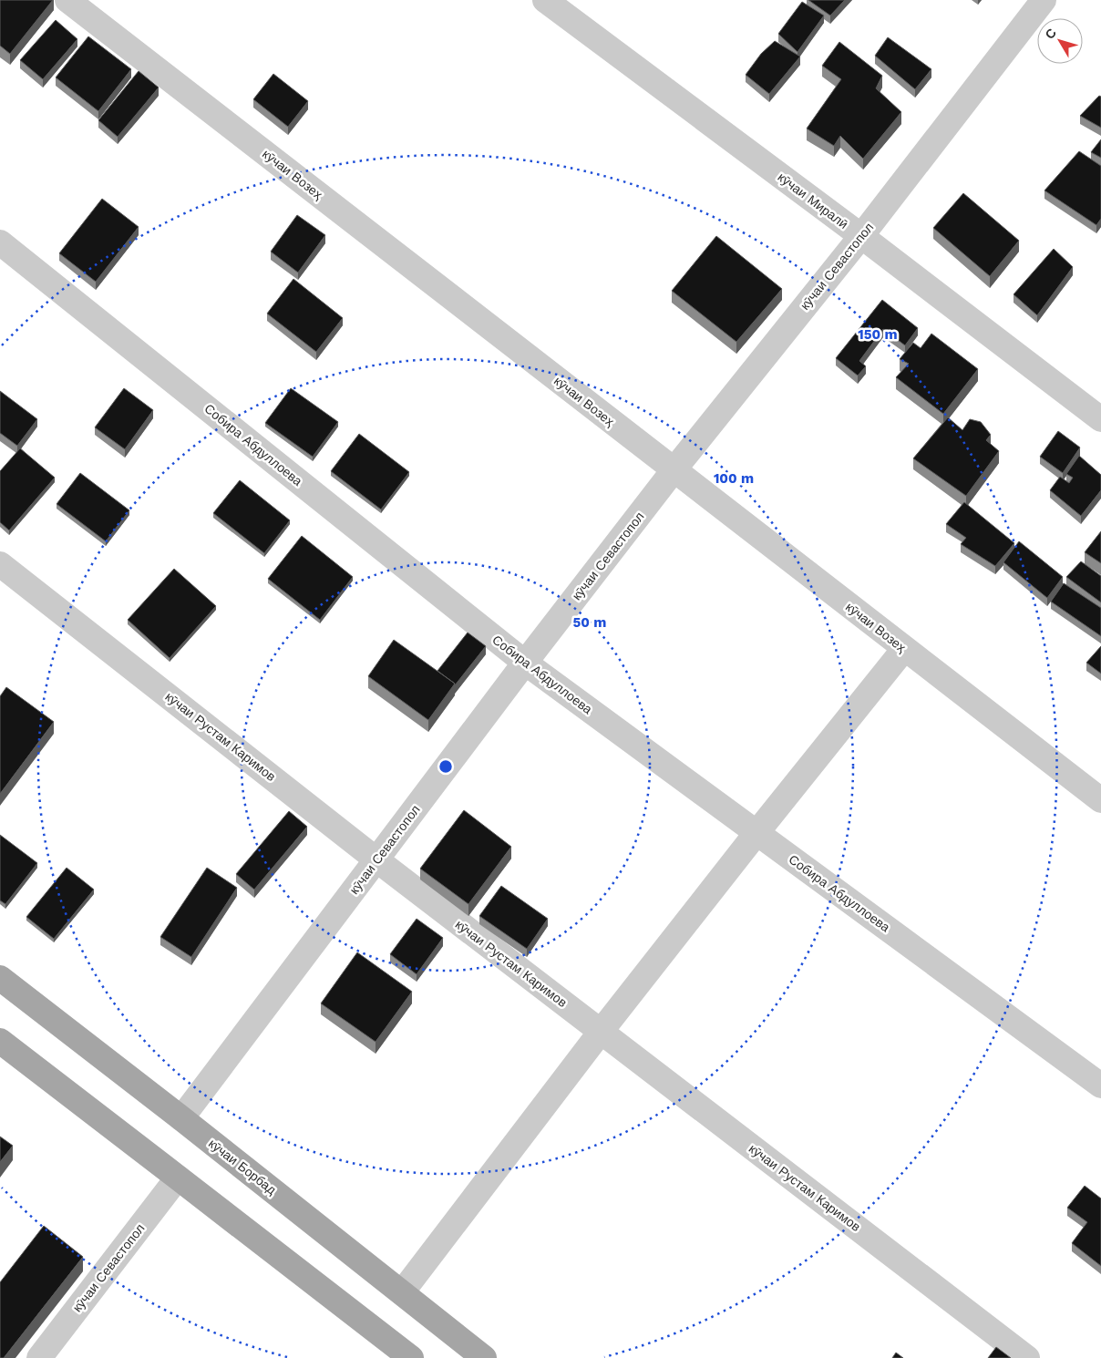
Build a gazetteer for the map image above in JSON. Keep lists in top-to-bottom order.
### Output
{
  "streets": {
    "main road": ["кӯчаи Борбад"],
    "street": [
      "кӯчаи Возеҳ",
      "кӯчаи Миралӣ",
      "кӯчаи Севастопол",
      "Собира Абдуллоева",
      "кӯчаи Рустам Каримов"
    ]
  },
  "crossings": [
    ["кӯчаи Возеҳ", "кӯчаи Севастопол"],
    ["кӯчаи Миралӣ", "кӯчаи Севастопол"],
    ["кӯчаи Севастопол", "Собира Абдуллоева"],
    ["кӯчаи Севастопол", "кӯчаи Рустам Каримов"],
    ["кӯчаи Севастопол", "кӯчаи Борбад"]
  ],
  "north": "top left",
  "rings": ["150 m", "100 m", "50 m"]
}
